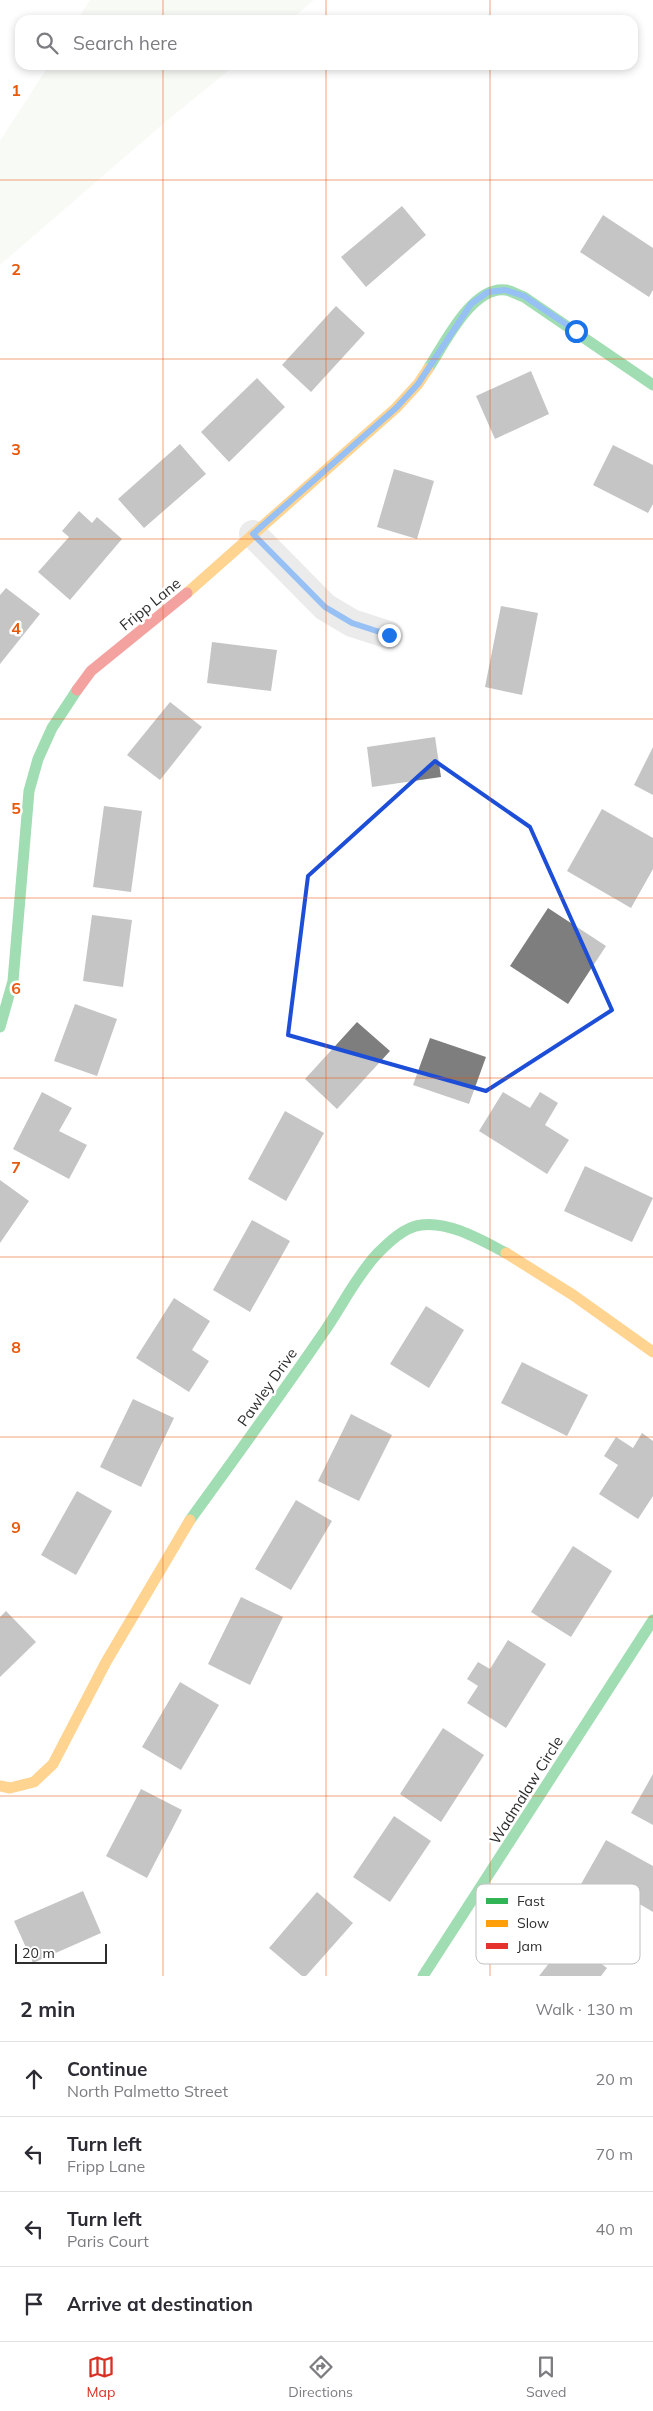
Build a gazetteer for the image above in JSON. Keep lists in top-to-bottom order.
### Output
{
  "streets": {
    "street": ["Fripp Lane", "Pawley Drive", "Wadmalaw Circle"]
  },
  "legend": ["Fast", "Slow", "Jam"],
  "scale_bar": "20 m",
  "page": {
    "search": "Search here",
    "scale": "20 m",
    "heading": ["2 min", "Walk · 130 m"],
    "list": [
      ["Continue", "North Palmetto Street", "20 m"],
      ["Turn left", "Fripp Lane", "70 m"],
      ["Turn left", "Paris Court", "40 m"],
      "Arrive at destination"
    ],
    "nav": ["Map", "Directions", "Saved"]
  },
  "grid": {
    "rows": [
      "1",
      "2",
      "3",
      "4",
      "5",
      "6",
      "7",
      "8",
      "9"
    ]
  }
}
